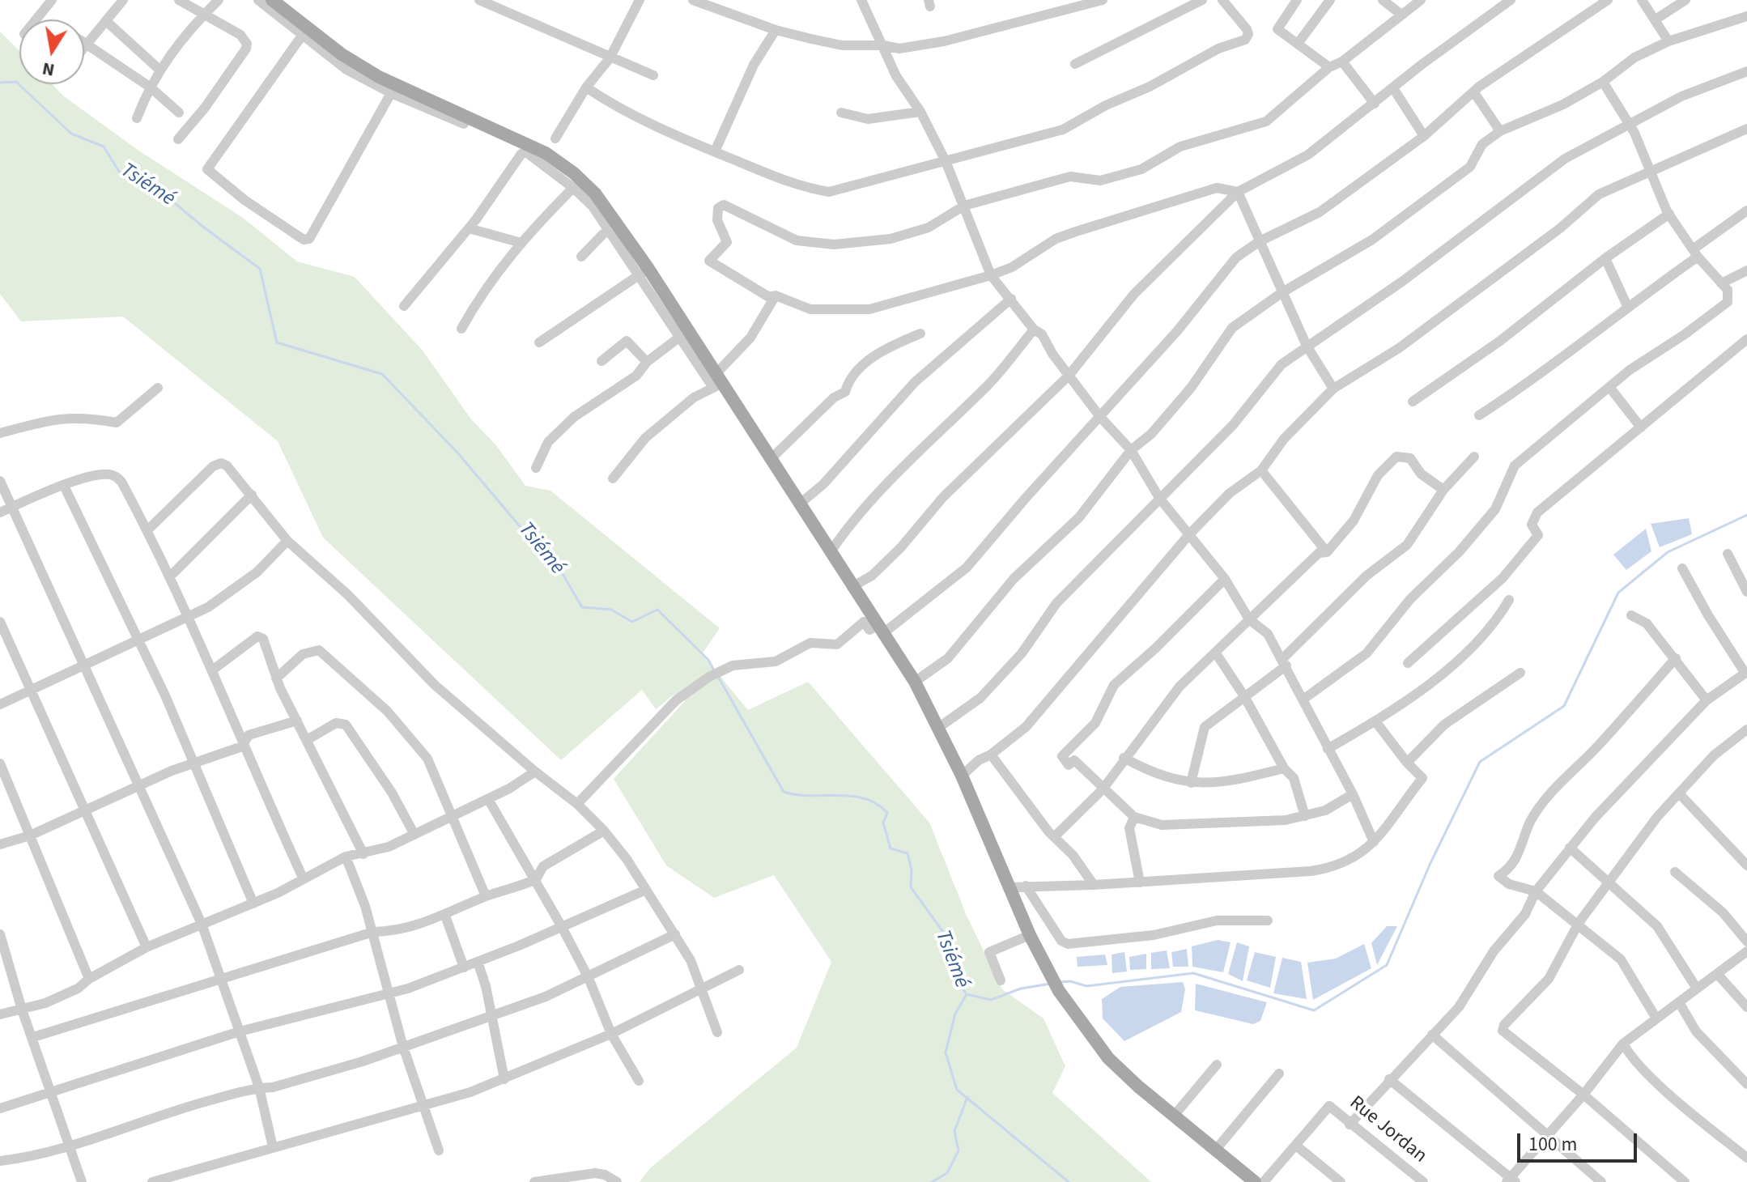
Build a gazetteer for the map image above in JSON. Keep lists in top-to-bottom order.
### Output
{
  "streets": {
    "street": ["Rue Jordan"]
  },
  "water": ["Tsiémé"],
  "scale_bar": "100 m",
  "north": "bottom"
}
